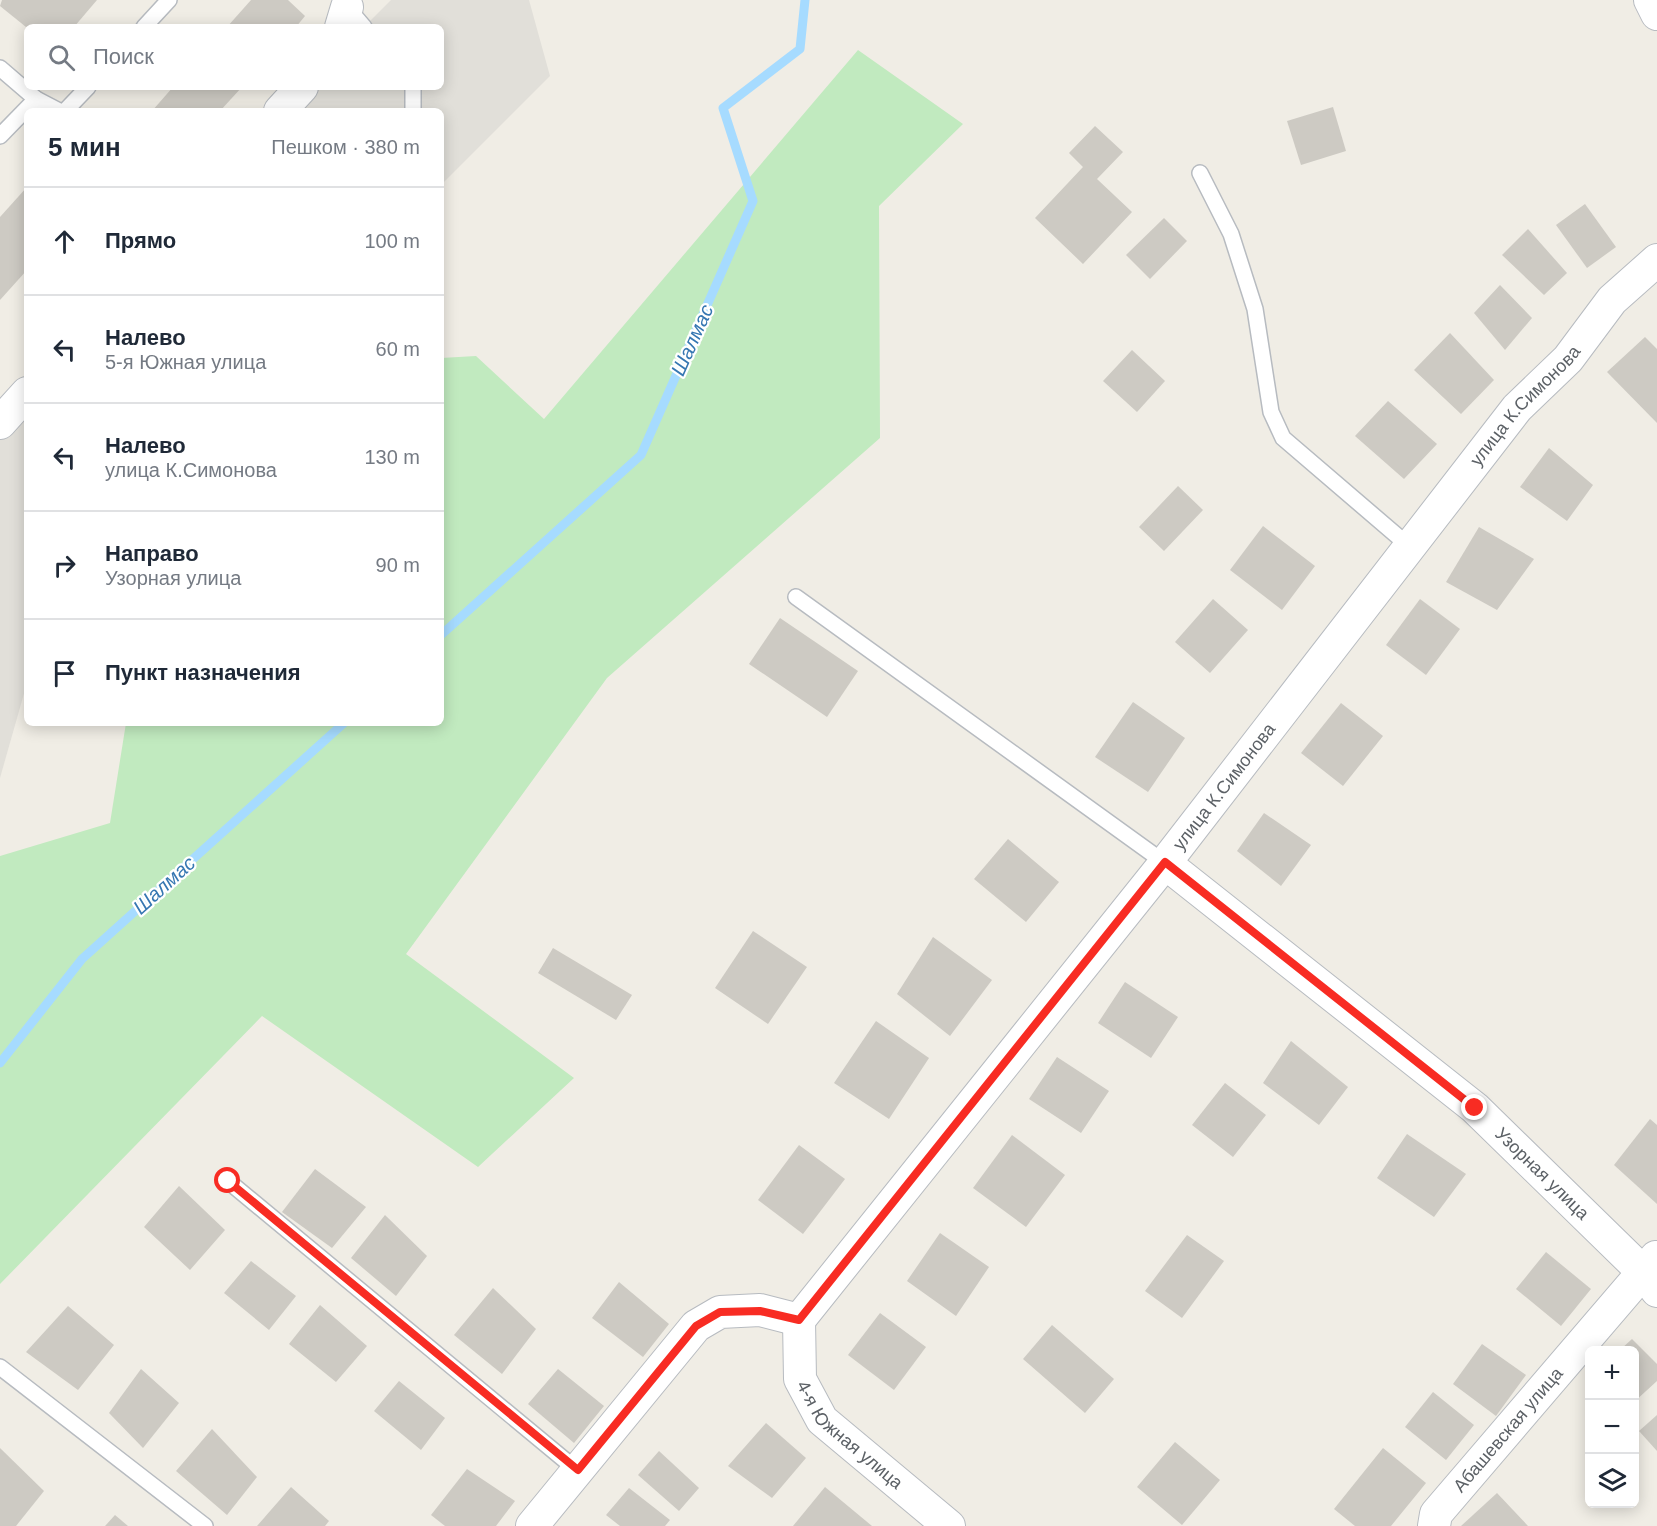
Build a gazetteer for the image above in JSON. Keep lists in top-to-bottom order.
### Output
{
  "streets": {
    "street": [
      "улица К.Симонова",
      "Узорная улица",
      "Абашевская улица",
      "4-я Южная улица"
    ]
  },
  "crossings": [
    ["улица К.Симонова", "Узорная улица"],
    ["улица К.Симонова", "4-я Южная улица"],
    ["Узорная улица", "Абашевская улица"]
  ],
  "water": ["Шалмас"],
  "page": {
    "search": "Поиск",
    "heading": ["5 мин", "Пешком · 380 m"],
    "list": [
      ["Прямо", "100 m"],
      ["Налево", "5-я Южная улица", "60 m"],
      ["Налево", "улица К.Симонова", "130 m"],
      ["Направо", "Узорная улица", "90 m"],
      "Пункт назначения"
    ],
    "map_buttons": ["+", "−"]
  }
}
